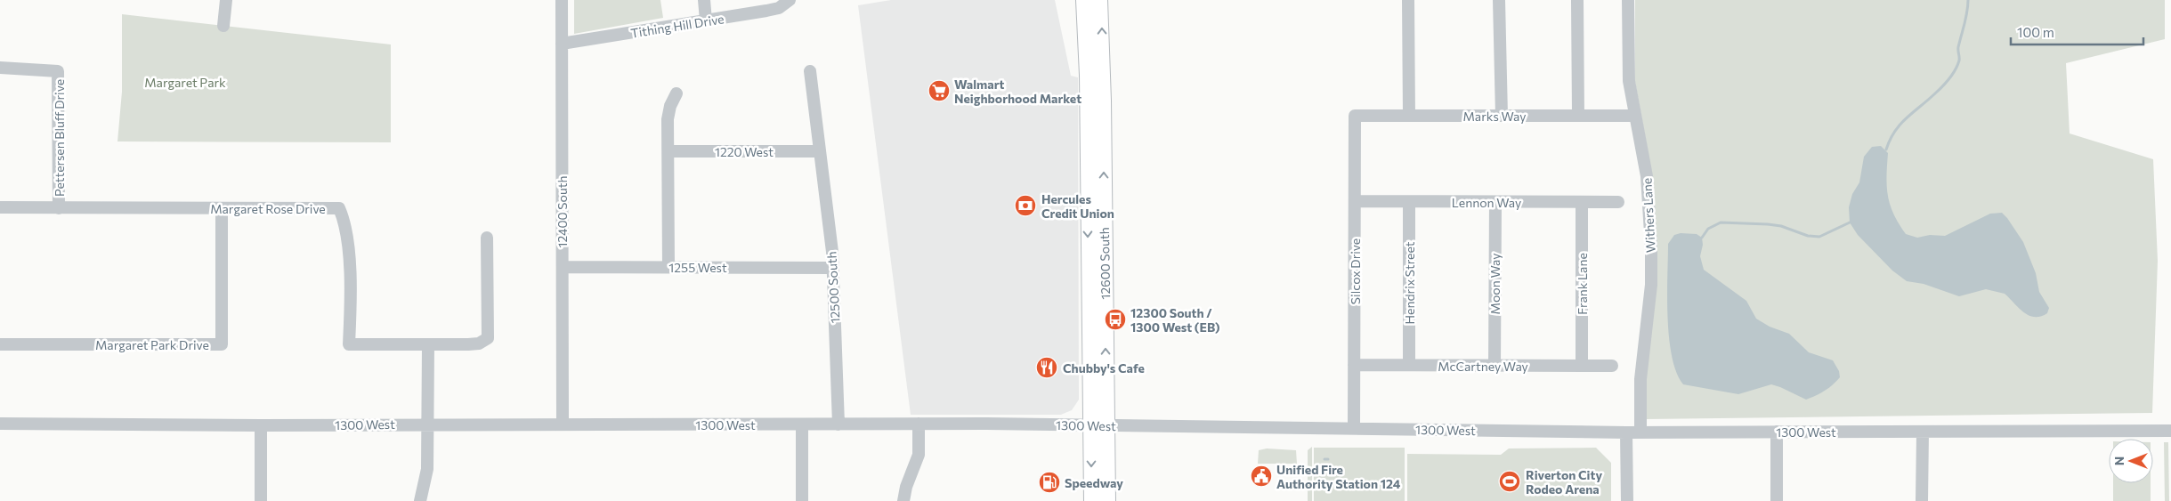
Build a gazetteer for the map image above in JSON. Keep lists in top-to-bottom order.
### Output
{
  "streets": {
    "main road": ["12600 South"],
    "street": [
      "Tithing Hill Drive",
      "Marks Way",
      "Pettersen Bluff Drive",
      "1220 West",
      "Lennon Way",
      "Margaret Rose Drive",
      "12400 South",
      "Withers Lane",
      "1255 West",
      "Silcox Drive",
      "Hendrix Street",
      "Moon Way",
      "Frank Lane",
      "12500 South",
      "Margaret Park Drive",
      "McCartney Way",
      "1300 West"
    ]
  },
  "crossings": [
    ["Tithing Hill Drive", "12400 South"],
    ["Marks Way", "Withers Lane"],
    ["Marks Way", "Silcox Drive"],
    ["Pettersen Bluff Drive", "Margaret Rose Drive"],
    ["1220 West", "12500 South"],
    ["Lennon Way", "Silcox Drive"],
    ["Lennon Way", "Hendrix Street"],
    ["Lennon Way", "Moon Way"],
    ["Lennon Way", "Frank Lane"],
    ["Margaret Rose Drive", "Margaret Park Drive"],
    ["12400 South", "1255 West"],
    ["12400 South", "1300 West"],
    ["Withers Lane", "1300 West"],
    ["12600 South", "1300 West"],
    ["1255 West", "12500 South"],
    ["Silcox Drive", "McCartney Way"],
    ["Silcox Drive", "1300 West"],
    ["Hendrix Street", "McCartney Way"],
    ["Moon Way", "McCartney Way"],
    ["Frank Lane", "McCartney Way"],
    ["12500 South", "1300 West"]
  ],
  "parks": ["Margaret Park"],
  "places": {
    "supermarket": ["Walmart Neighborhood Market"],
    "bank": ["Hercules Credit Union"],
    "bus stop": ["12300 South / 1300 West (EB)"],
    "restaurant": ["Chubby's Cafe"],
    "public building": ["Unified Fire Authority Station 124"],
    "sports": ["Riverton City Rodeo Arena"],
    "fuel station": ["Speedway"]
  },
  "scale_bar": "100 m",
  "north": "left"
}
